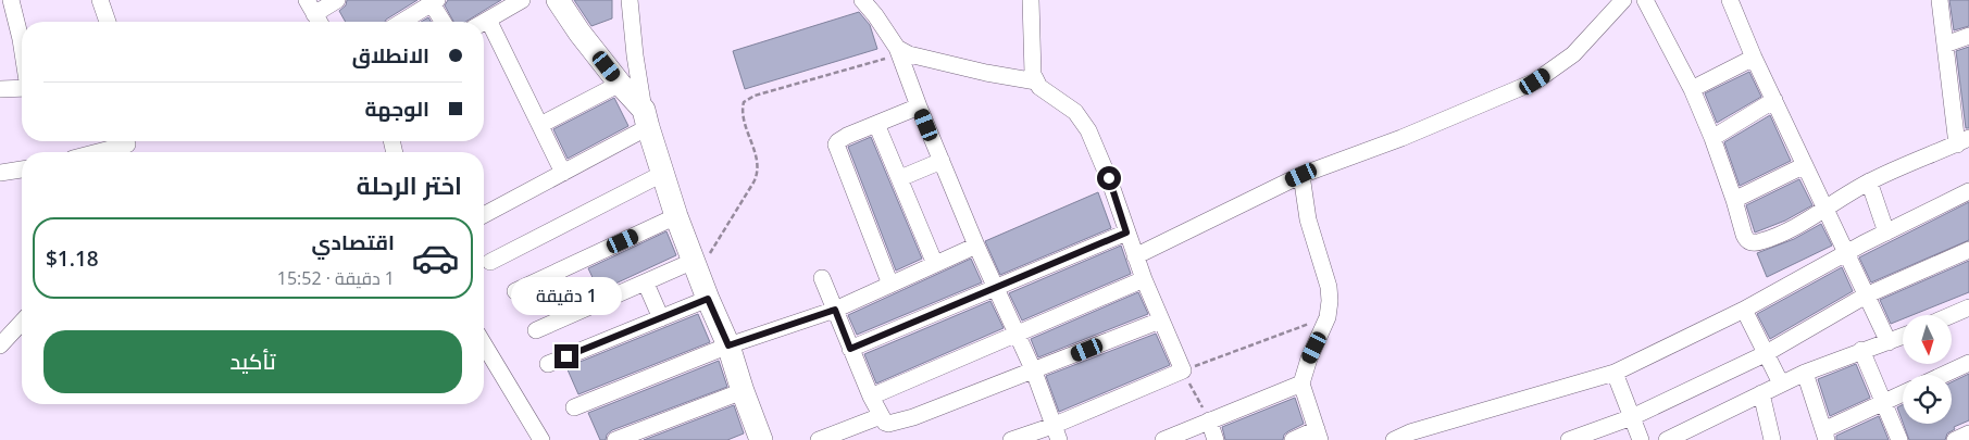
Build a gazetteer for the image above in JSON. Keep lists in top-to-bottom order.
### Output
{
  "north": "bottom",
  "page": {
    "banner": ["الانطلاق", "الوجهة"],
    "heading": "اختر الرحلة",
    "list": [
      {
        "name": "اقتصادي",
        "note": "1 دقيقة · 15:52",
        "value": "$1.18"
      }
    ],
    "bubble": "1 دقيقة",
    "buttons": "تأكيد"
  }
}
